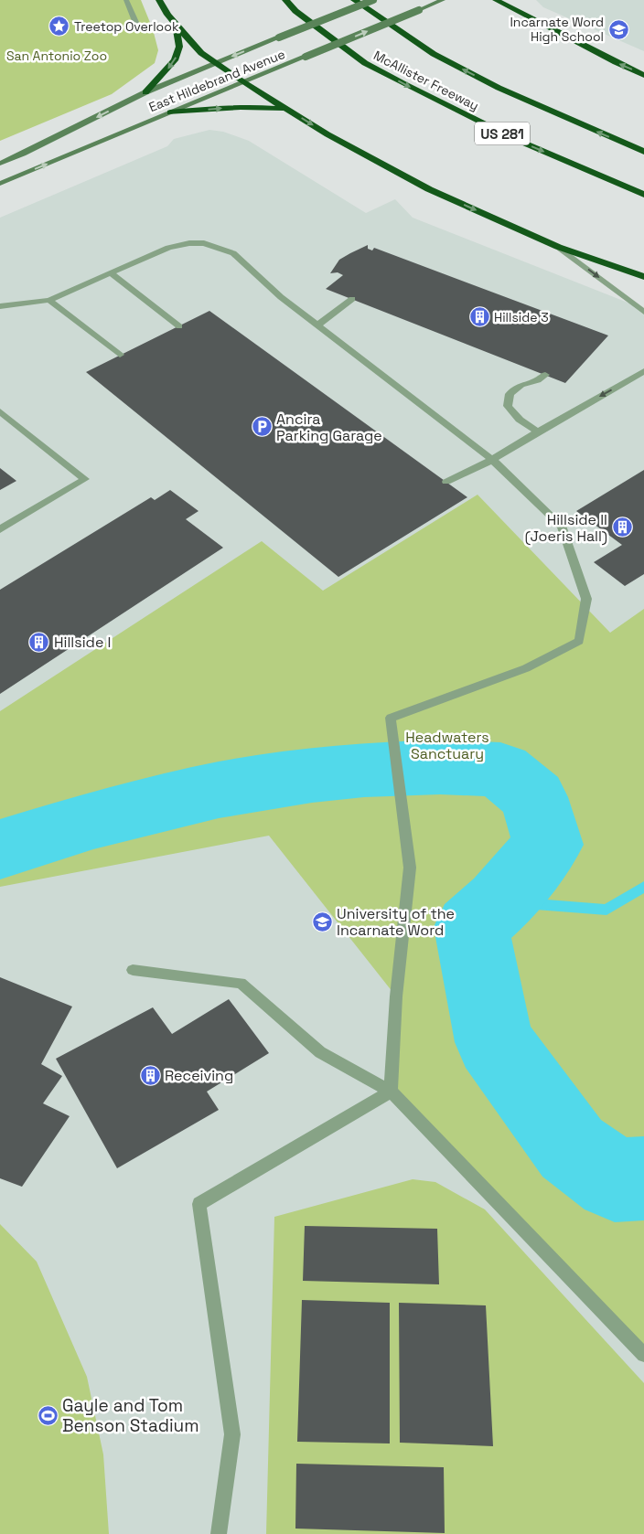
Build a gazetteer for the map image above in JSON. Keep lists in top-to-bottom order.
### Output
{
  "streets": {
    "highway": ["McAllister Freeway", "US 281"],
    "main road": ["East Hildebrand Avenue"]
  },
  "parks": ["San Antonio Zoo", "Headwaters Sanctuary"],
  "places": {
    "place": ["Treetop Overlook"],
    "school or university": ["Incarnate Word High School", "University of the Incarnate Word"],
    "building": [
      "Hillside 3",
      "Hillside II (Joeris Hall)",
      "Hillside I",
      "Receiving"
    ],
    "parking": ["Ancira Parking Garage"],
    "sports": ["Gayle and Tom Benson Stadium"]
  }
}
